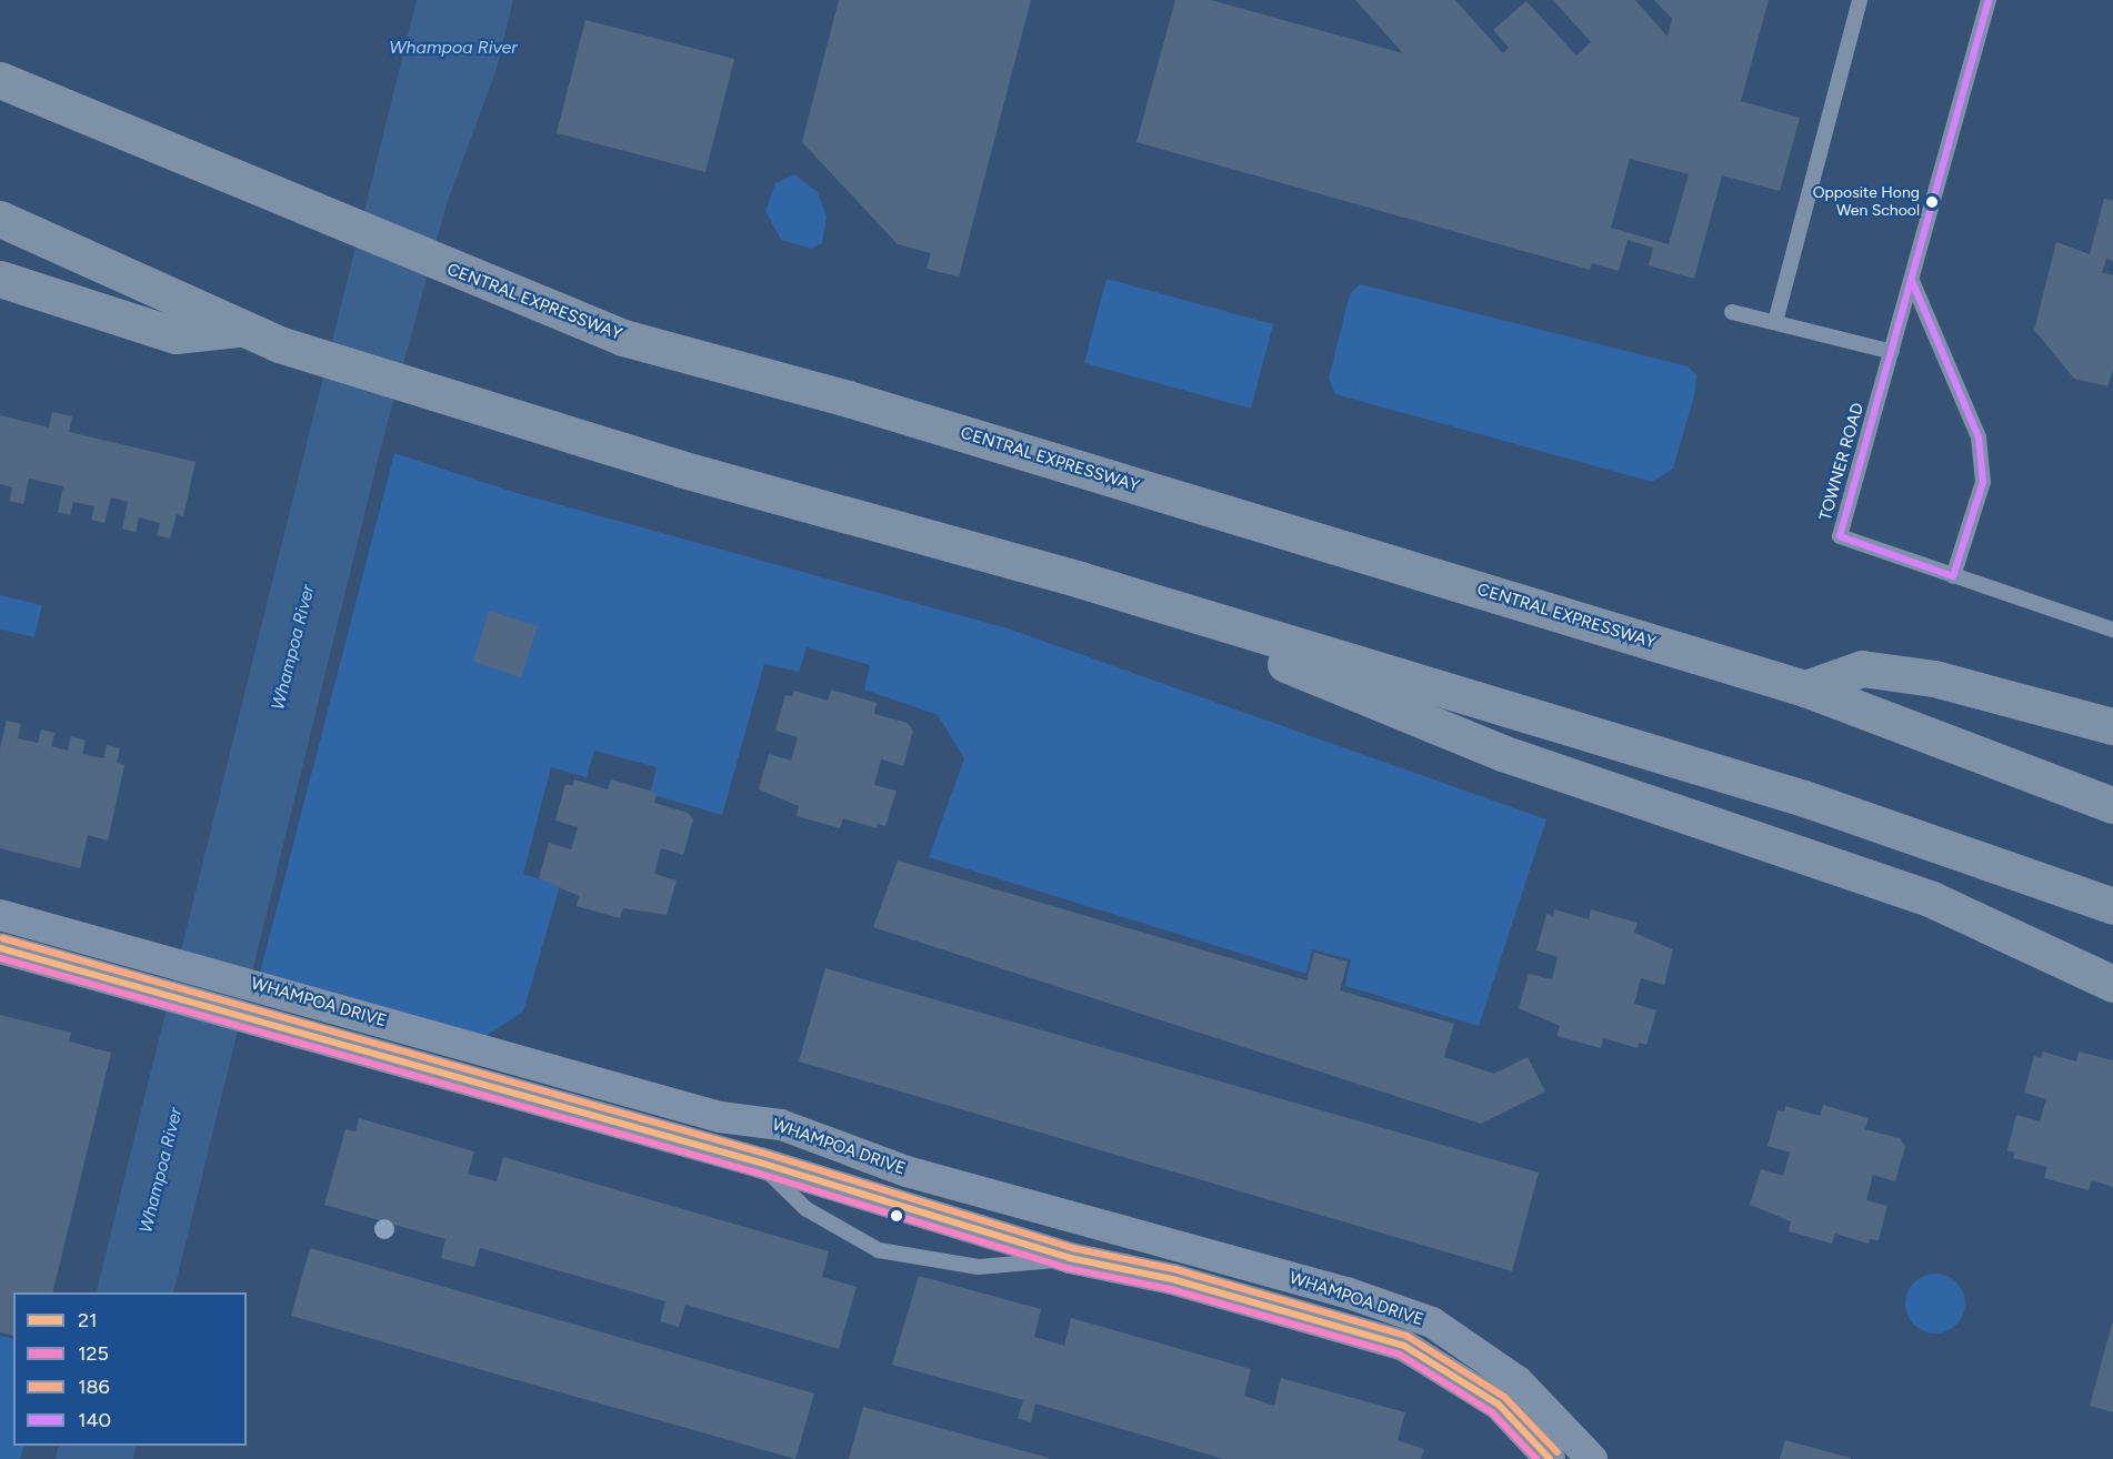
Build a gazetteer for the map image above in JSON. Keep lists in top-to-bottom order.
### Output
{
  "streets": {
    "highway": ["CENTRAL EXPRESSWAY"],
    "street": ["WHAMPOA DRIVE"],
    "lane": ["TOWNER ROAD"]
  },
  "water": ["Whampoa River"],
  "places": ["Opposite Hong Wen School"],
  "lines": [
    "transit line 140",
    "transit line 186",
    "transit line 21",
    "transit line 125"
  ],
  "legend": [
    "21",
    "125",
    "186",
    "140"
  ]
}
